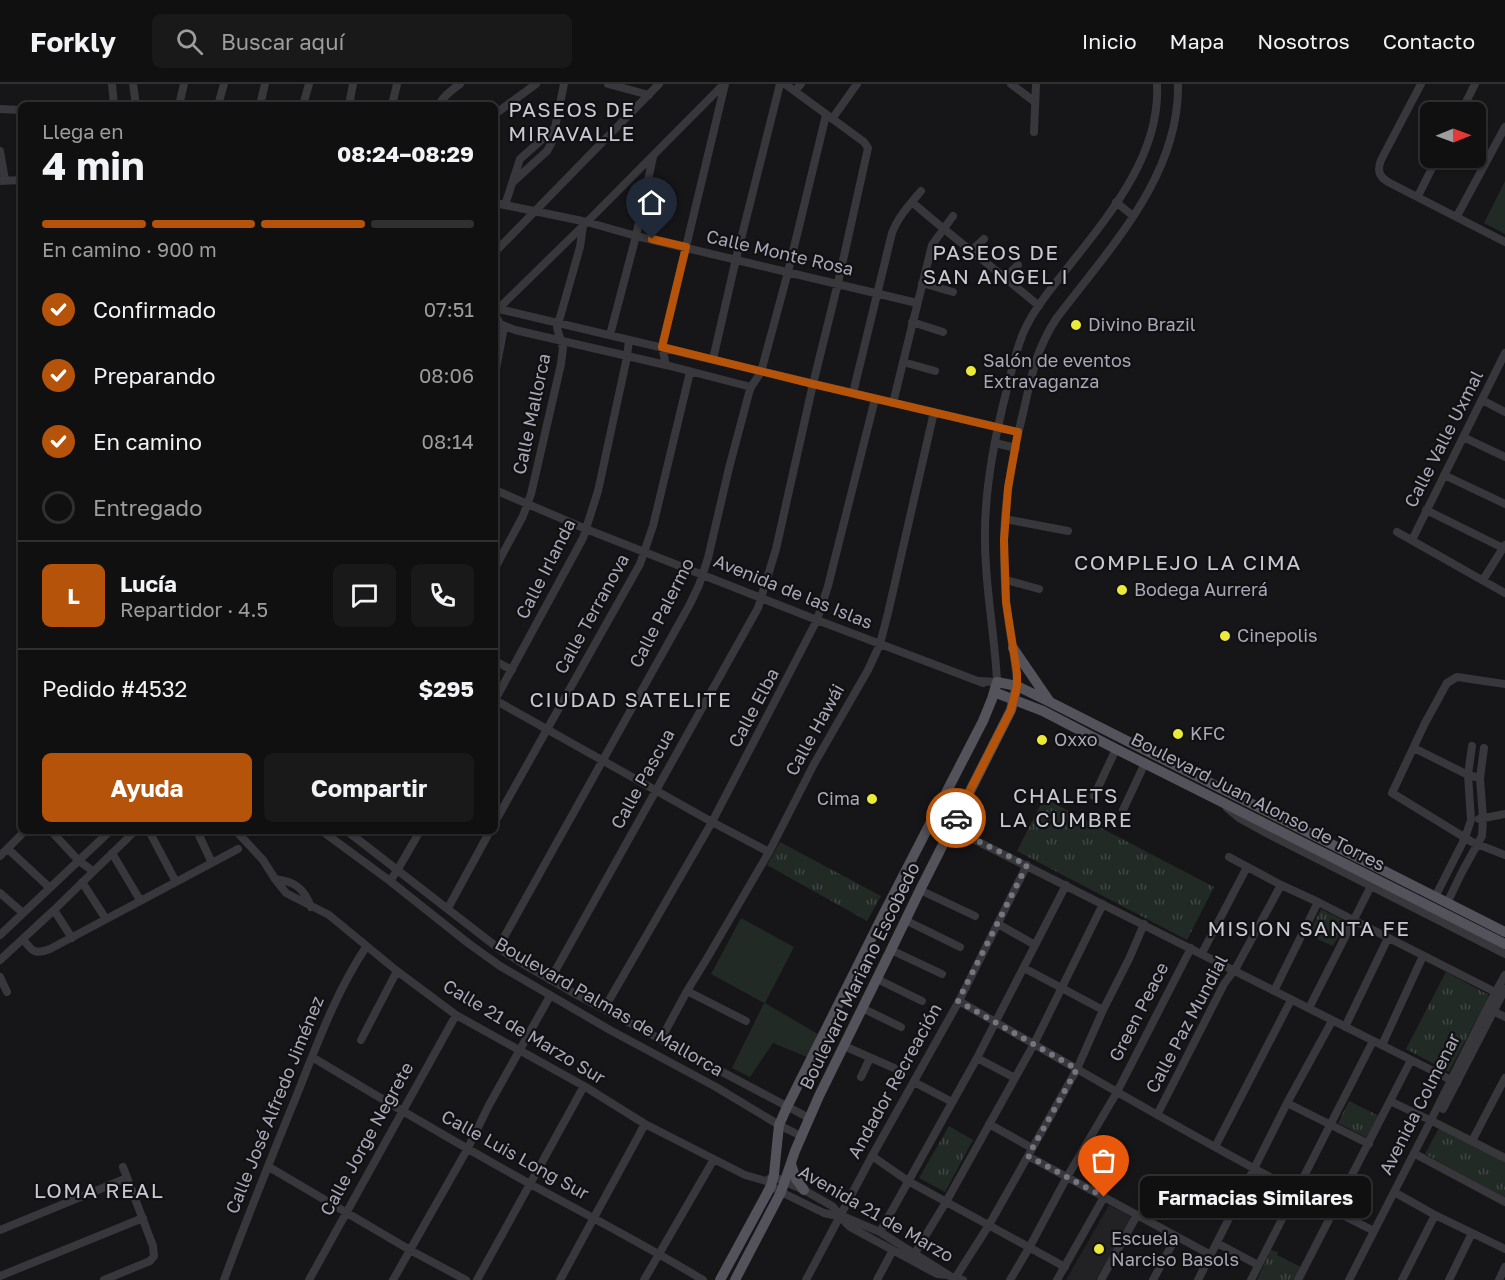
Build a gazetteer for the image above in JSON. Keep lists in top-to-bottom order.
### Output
{
  "streets": {
    "main road": ["Boulevard Juan Alonso de Torres", "Boulevard Mariano Escobedo"],
    "street": [
      "Calle Monte Rosa",
      "Calle Mallorca",
      "Calle Valle Uxmal",
      "Calle Irlanda",
      "Avenida de las Islas",
      "Calle Palermo",
      "Calle Terranova",
      "Calle Elba",
      "Calle Hawái",
      "Calle Pascua",
      "Boulevard Palmas de Mallorca",
      "Green Peace",
      "Calle Paz Mundial",
      "Calle 21 de Marzo Sur",
      "Andador Recreación",
      "Avenida Colmenar",
      "Calle José Alfredo Jiménez",
      "Calle Jorge Negrete",
      "Calle Luis Long Sur",
      "Avenida 21 de Marzo"
    ]
  },
  "crossings": [
    ["Calle Monte Rosa", "Calle Mallorca"],
    ["Calle Mallorca", "Avenida de las Islas"],
    ["Calle Irlanda", "Avenida de las Islas"],
    ["Avenida de las Islas", "Calle Palermo"],
    ["Avenida de las Islas", "Calle Terranova"],
    ["Avenida de las Islas", "Calle Elba"],
    ["Avenida de las Islas", "Calle Hawái"],
    ["Avenida de las Islas", "Calle Pascua"],
    ["Avenida de las Islas", "Boulevard Juan Alonso de Torres"],
    ["Avenida de las Islas", "Boulevard Mariano Escobedo"],
    ["Calle Palermo", "Boulevard Palmas de Mallorca"],
    ["Calle Elba", "Boulevard Palmas de Mallorca"],
    ["Calle Hawái", "Boulevard Palmas de Mallorca"],
    ["Calle Pascua", "Boulevard Palmas de Mallorca"],
    ["Boulevard Juan Alonso de Torres", "Boulevard Mariano Escobedo"],
    ["Boulevard Mariano Escobedo", "Boulevard Palmas de Mallorca"],
    ["Boulevard Mariano Escobedo", "Calle 21 de Marzo Sur"],
    ["Boulevard Mariano Escobedo", "Avenida 21 de Marzo"],
    ["Calle 21 de Marzo Sur", "Calle José Alfredo Jiménez"],
    ["Calle 21 de Marzo Sur", "Calle Jorge Negrete"],
    ["Calle 21 de Marzo Sur", "Avenida 21 de Marzo"],
    ["Andador Recreación", "Avenida 21 de Marzo"],
    ["Calle José Alfredo Jiménez", "Calle Luis Long Sur"],
    ["Calle Jorge Negrete", "Calle Luis Long Sur"]
  ],
  "districts": [
    "PASEOS DE MIRAVALLE",
    "PASEOS DE SAN ANGEL I",
    "COMPLEJO LA CIMA",
    "CIUDAD SATELITE",
    "CHALETS LA CUMBRE",
    "MISION SANTA FE",
    "LOMA REAL"
  ],
  "places": [
    "Divino Brazil",
    "Salón de eventos Extravaganza",
    "Bodega Aurrerá",
    "Cinepolis",
    "KFC",
    "Oxxo",
    "Cima",
    "Farmacias Similares",
    "Escuela Narciso Basols"
  ],
  "north": "right",
  "page": {
    "header": "Forkly",
    "search": "Buscar aquí",
    "nav": [
      "Inicio",
      "Mapa",
      "Nosotros",
      "Contacto"
    ],
    "heading": ["4 min", "Llega en", "08:24–08:29"],
    "panel": [
      "Lucía",
      "Repartidor · 4.5",
      "Pedido #4532",
      "$295"
    ],
    "bar": "En camino · 900 m",
    "list": [
      ["Confirmado", "07:51"],
      ["Preparando", "08:06"],
      ["En camino", "08:14"],
      "Entregado"
    ],
    "round": "L",
    "buttons": ["Ayuda", "Compartir"],
    "bubble": "Farmacias Similares"
  }
}
